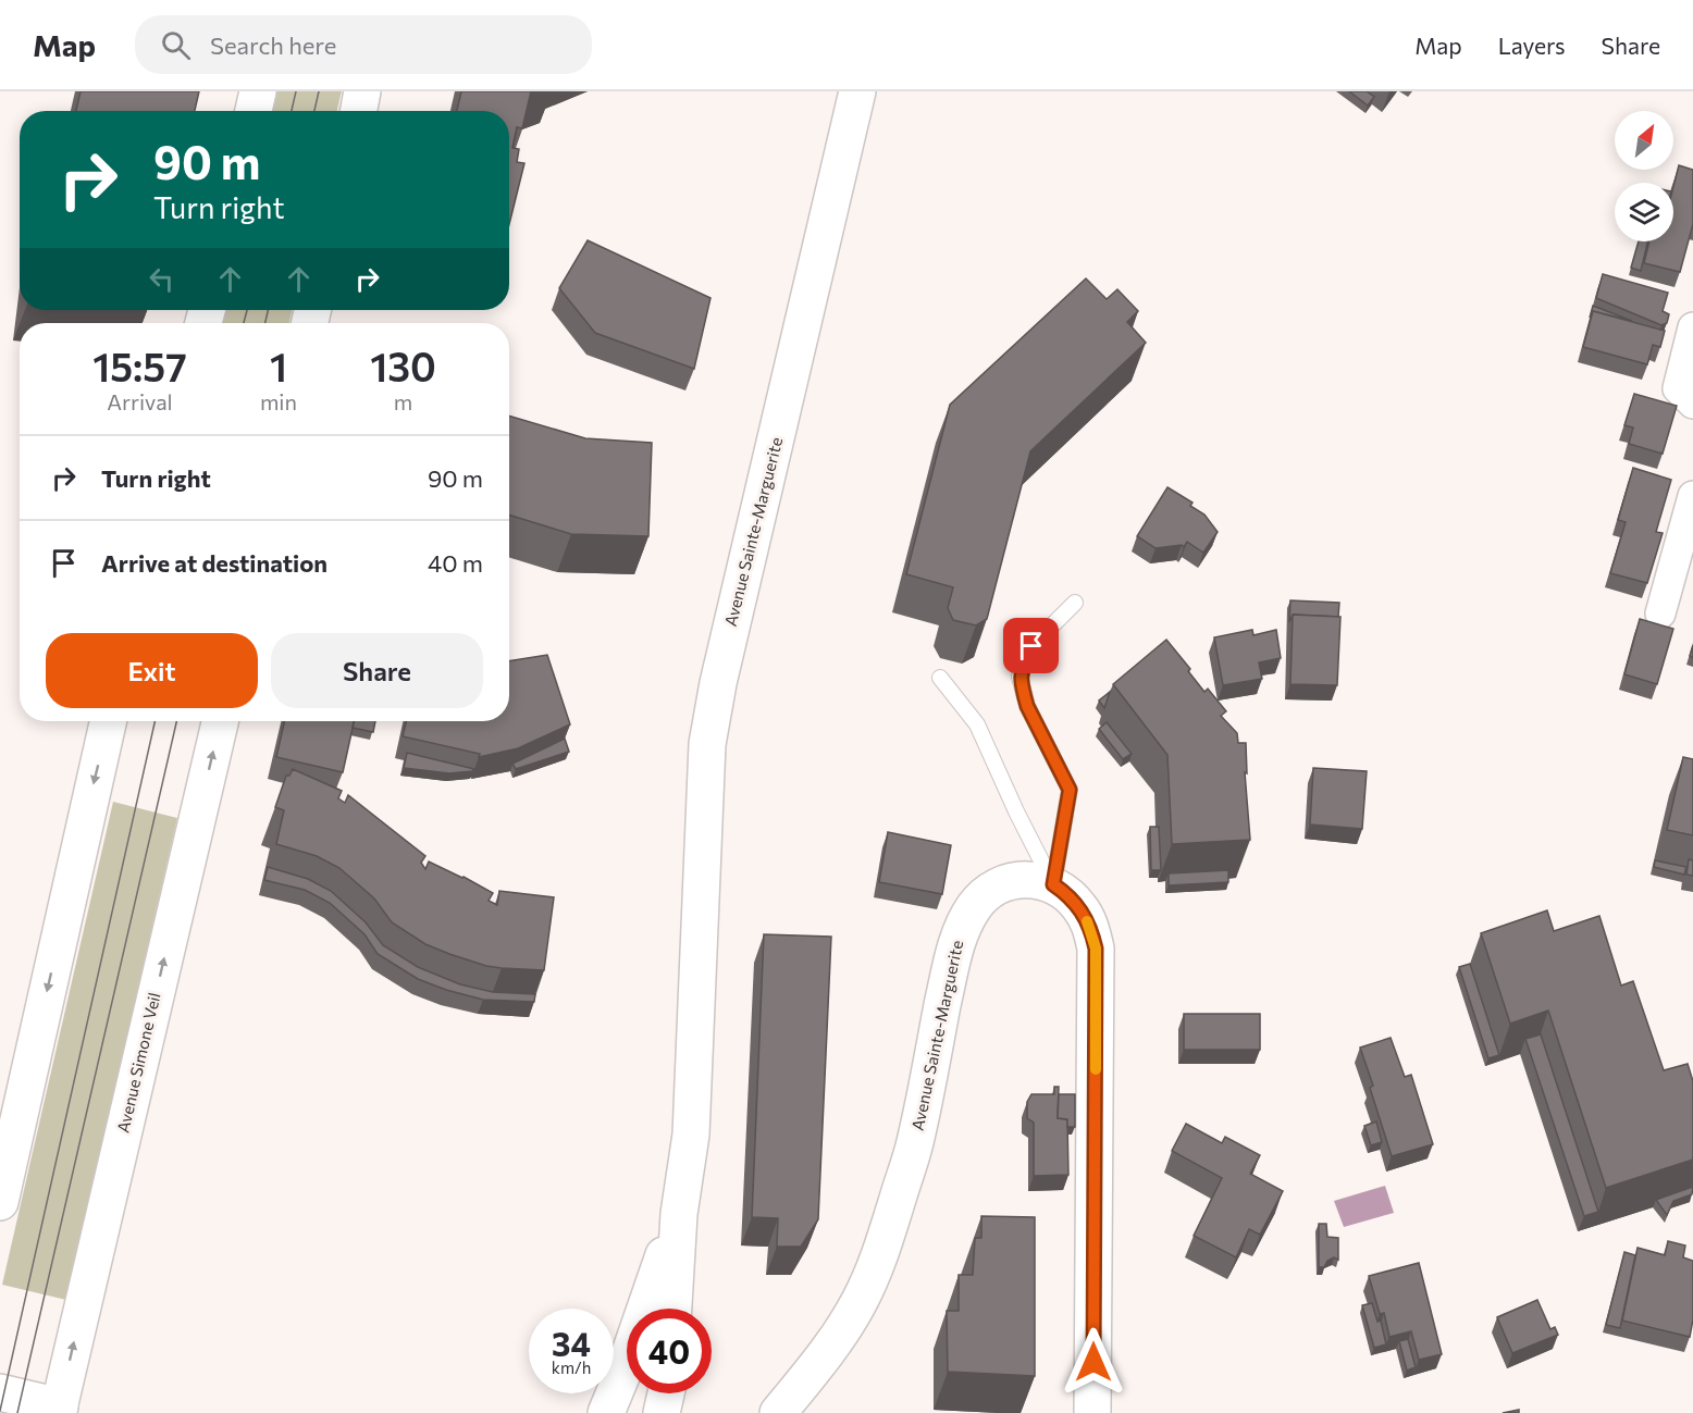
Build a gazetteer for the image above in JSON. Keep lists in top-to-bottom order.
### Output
{
  "streets": {
    "street": ["Avenue Sainte-Marguerite", "Avenue Simone Veil"]
  },
  "north": "top right",
  "page": {
    "header": "Map",
    "search": "Search here",
    "nav": ["Map", "Layers", "Share"],
    "turn": ["90 m", "Turn right"],
    "eta": [
      "15:57",
      "Arrival",
      "1",
      "min",
      "130",
      "m"
    ],
    "list": [
      {
        "name": "Turn right",
        "value": "90 m"
      },
      {
        "name": "Arrive at destination",
        "value": "40 m"
      }
    ],
    "buttons": ["Exit", "Share"],
    "speed": "34 km/h",
    "limit": "40"
  }
}
